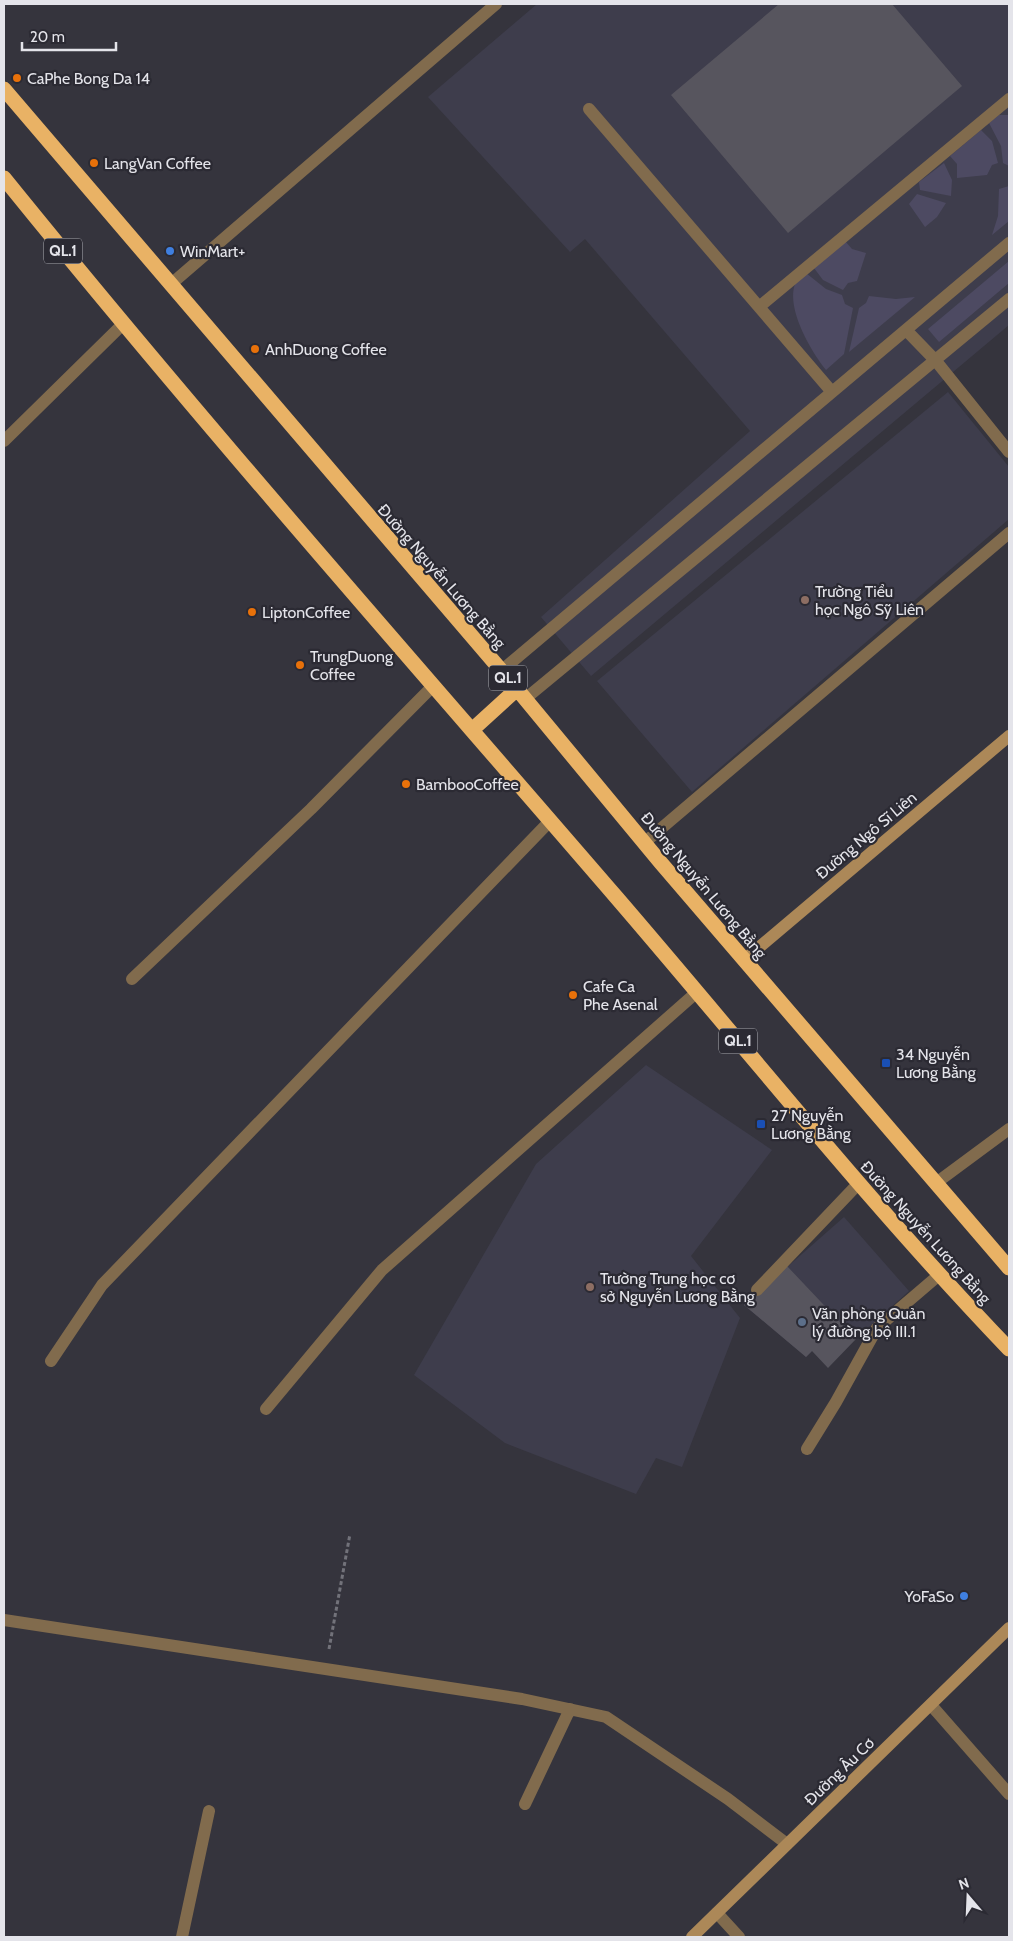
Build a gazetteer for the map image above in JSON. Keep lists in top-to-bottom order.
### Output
{
  "streets": {
    "highway": ["QL.1", "Đường Nguyễn Lương Bằng"],
    "main road": ["Đường Ngô Sĩ Liên", "Đường Âu Cơ"]
  },
  "crossings": [
    ["Đường Nguyễn Lương Bằng", "Đường Ngô Sĩ Liên"]
  ],
  "places": {
    "other": [
      "CaPhe Bong Da 14",
      "LangVan Coffee",
      "WinMart+",
      "AnhDuong Coffee",
      "Trường Tiểu học Ngô Sỹ Liên",
      "LiptonCoffee",
      "TrungDuong Coffee",
      "BambooCoffee",
      "Cafe Ca Phe Asenal",
      "Trường Trung học cơ sở Nguyễn Lương Bằng",
      "Văn phòng Quản lý đường bộ III.1",
      "YoFaSo"
    ],
    "transit": ["34 Nguyễn Lương Bằng", "27 Nguyễn Lương Bằng"]
  },
  "scale_bar": "20 m",
  "north": "top"
}
